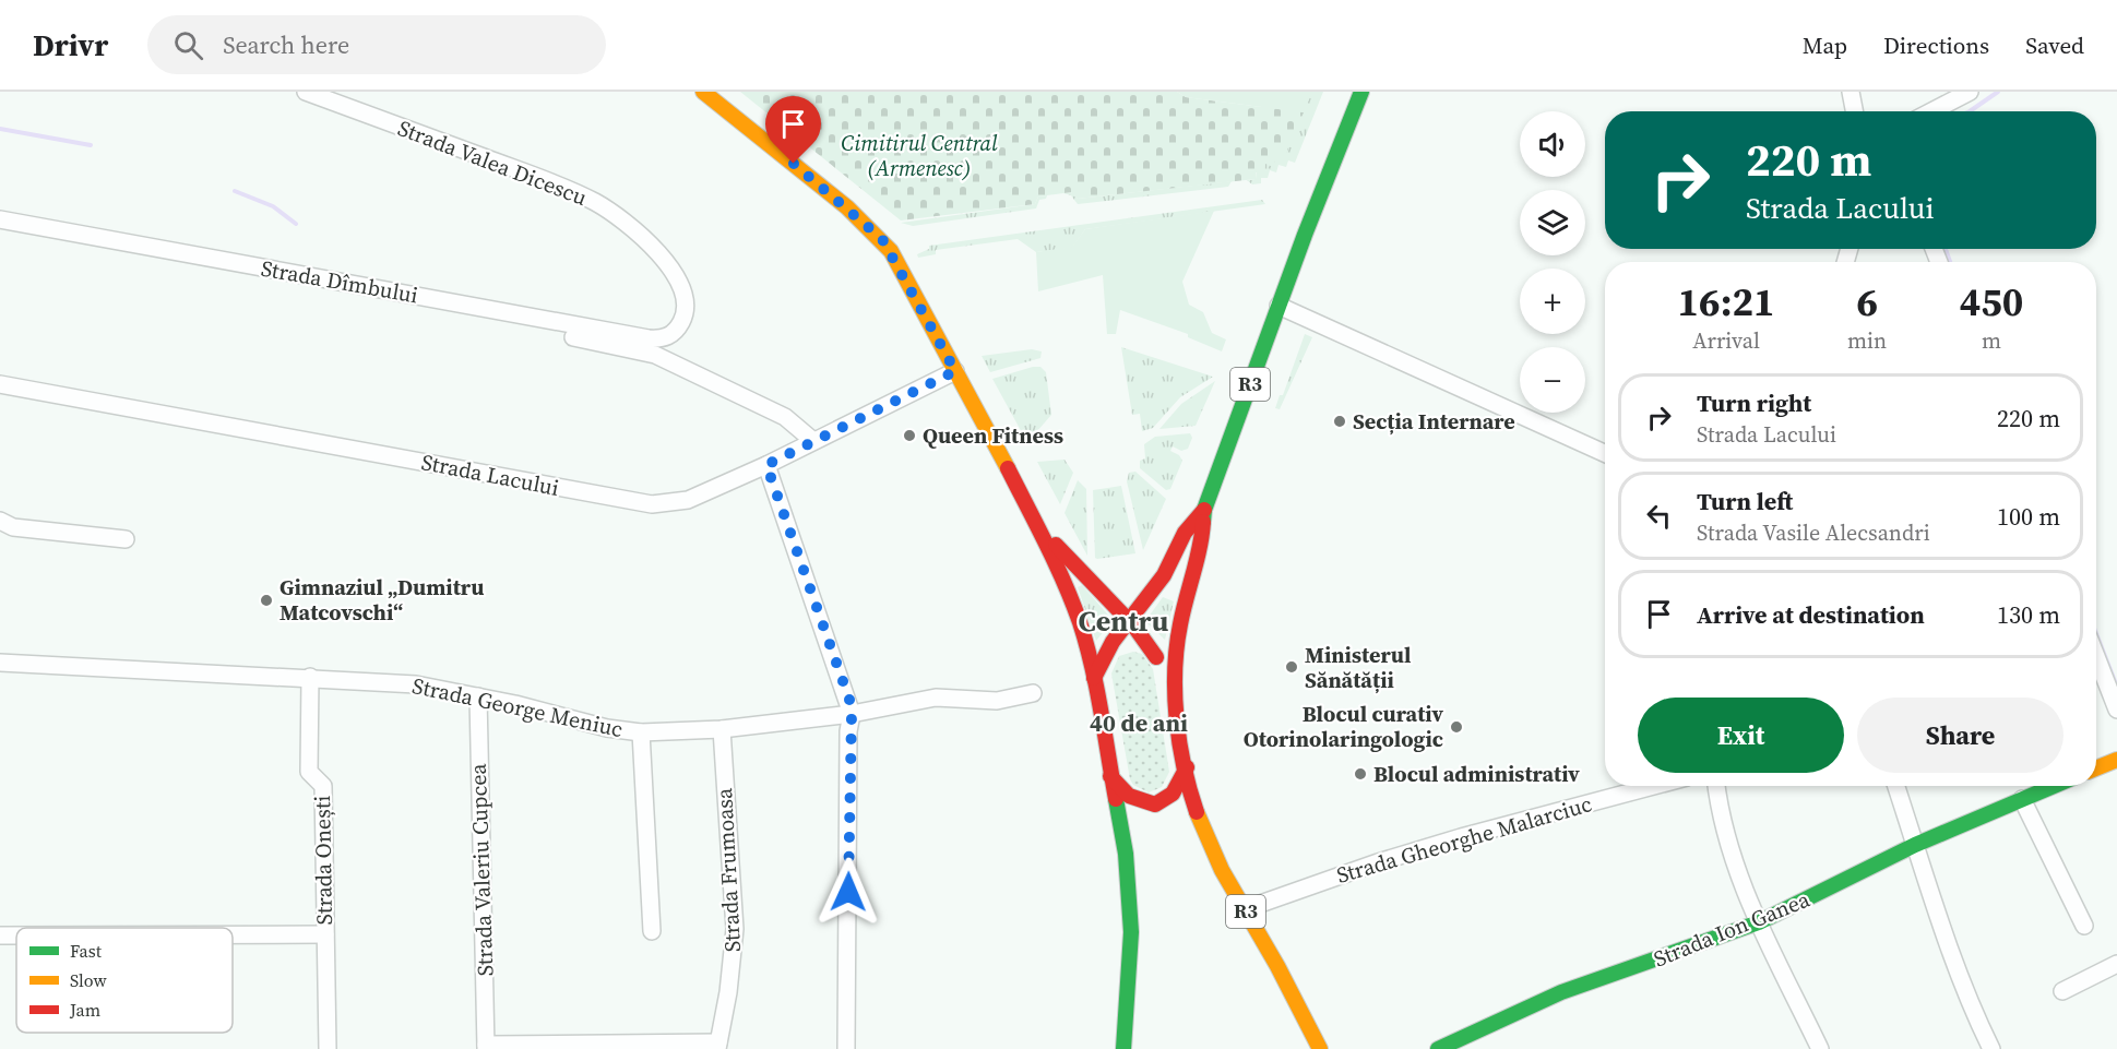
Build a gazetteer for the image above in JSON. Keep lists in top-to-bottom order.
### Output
{
  "streets": {
    "main road": ["R3", "Strada Ion Ganea"],
    "street": [
      "Strada Valea Dicescu",
      "Strada Dîmbului",
      "Strada Lacului",
      "Strada George Meniuc",
      "Strada Gheorghe Malarciuc",
      "Strada Onești",
      "Strada Valeriu Cupcea",
      "Strada Frumoasa"
    ]
  },
  "crossings": [
    ["Strada Valea Dicescu", "Strada Dîmbului"],
    ["R3", "Strada Gheorghe Malarciuc"],
    ["Strada George Meniuc", "Strada Onești"],
    ["Strada George Meniuc", "Strada Valeriu Cupcea"],
    ["Strada George Meniuc", "Strada Frumoasa"],
    ["Strada Valeriu Cupcea", "Strada Frumoasa"]
  ],
  "districts": ["Centru", "40 de ani"],
  "parks": ["Cimitirul Central (Armenesc)"],
  "places": [
    "Secția Internare",
    "Queen Fitness",
    "Gimnaziul „Dumitru Matcovschi“",
    "Ministerul Sănătății",
    "Blocul curativ Otorinolaringologic",
    "Blocul administrativ"
  ],
  "legend": ["Fast", "Slow", "Jam"],
  "page": {
    "header": "Drivr",
    "search": "Search here",
    "nav": ["Map", "Directions", "Saved"],
    "map_buttons": ["+", "−"],
    "turn": ["220 m", "Strada Lacului"],
    "eta": [
      "16:21",
      "Arrival",
      "6",
      "min",
      "450",
      "m"
    ],
    "list": [
      {
        "name": "Turn right",
        "note": "Strada Lacului",
        "value": "220 m"
      },
      {
        "name": "Turn left",
        "note": "Strada Vasile Alecsandri",
        "value": "100 m"
      },
      {
        "name": "Arrive at destination",
        "value": "130 m"
      }
    ],
    "buttons": ["Exit", "Share"]
  }
}
